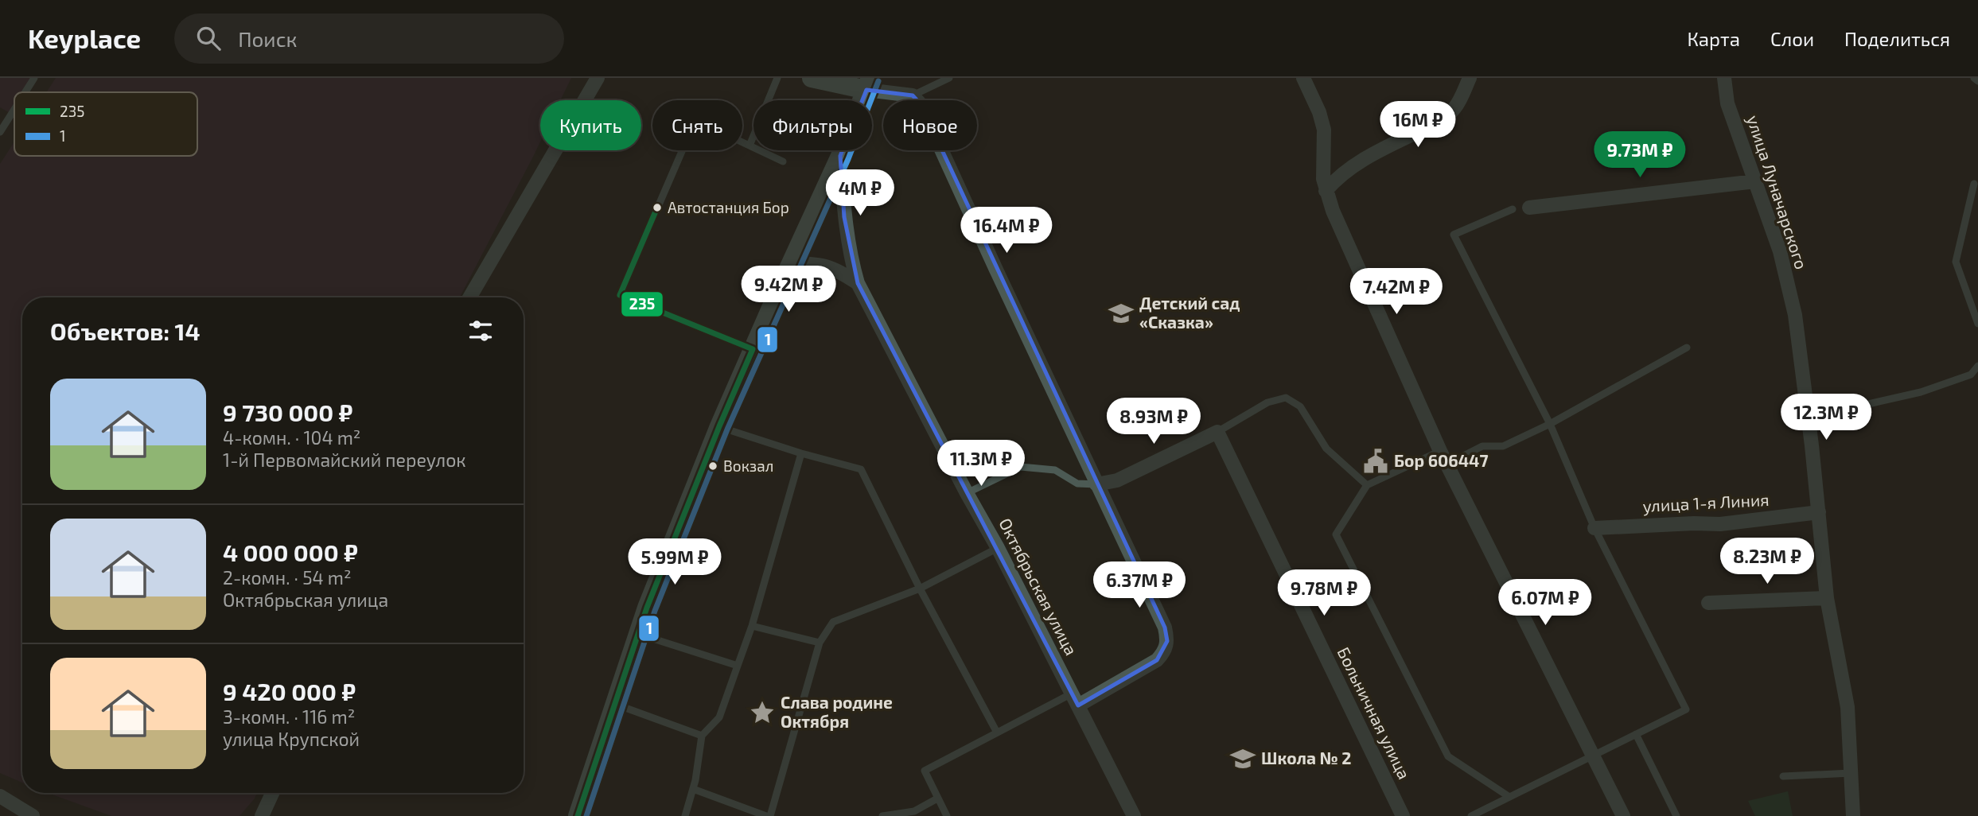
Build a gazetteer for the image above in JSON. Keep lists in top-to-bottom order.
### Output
{
  "streets": {
    "street": [
      "улица Луначарского",
      "улица 1-я Линия",
      "Октябрьская улица",
      "Больничная улица"
    ]
  },
  "crossings": [
    ["улица Луначарского", "улица 1-я Линия"]
  ],
  "places": {
    "other": ["Автостанция Бор", "Вокзал"],
    "school or university": ["Детский сад «Сказка»", "Школа № 2"],
    "public building": ["Бор 606447"],
    "place": ["Слава родине Октября"]
  },
  "lines": ["transit line 1", "transit line 235"],
  "legend": ["235", "1"],
  "page": {
    "header": "Keyplace",
    "search": "Поиск",
    "nav": ["Карта", "Слои", "Поделиться"],
    "chip": [
      "Купить",
      "Снять",
      "Фильтры",
      "Новое"
    ],
    "price": [
      "16M ₽",
      "9.73M ₽",
      "4M ₽",
      "16.4M ₽",
      "9.42M ₽",
      "7.42M ₽",
      "12.3M ₽",
      "8.93M ₽",
      "11.3M ₽",
      "8.23M ₽",
      "5.99M ₽",
      "6.37M ₽",
      "9.78M ₽",
      "6.07M ₽"
    ],
    "heading": "Объектов: 14",
    "list": [
      {
        "name": "9 730 000 ₽",
        "note": "4-комн. · 104 m² · 1-й Первомайский переулок"
      },
      {
        "name": "4 000 000 ₽",
        "note": "2-комн. · 54 m² · Октябрьская улица"
      },
      {
        "name": "9 420 000 ₽",
        "note": "3-комн. · 116 m² · улица Крупской"
      }
    ]
  }
}
